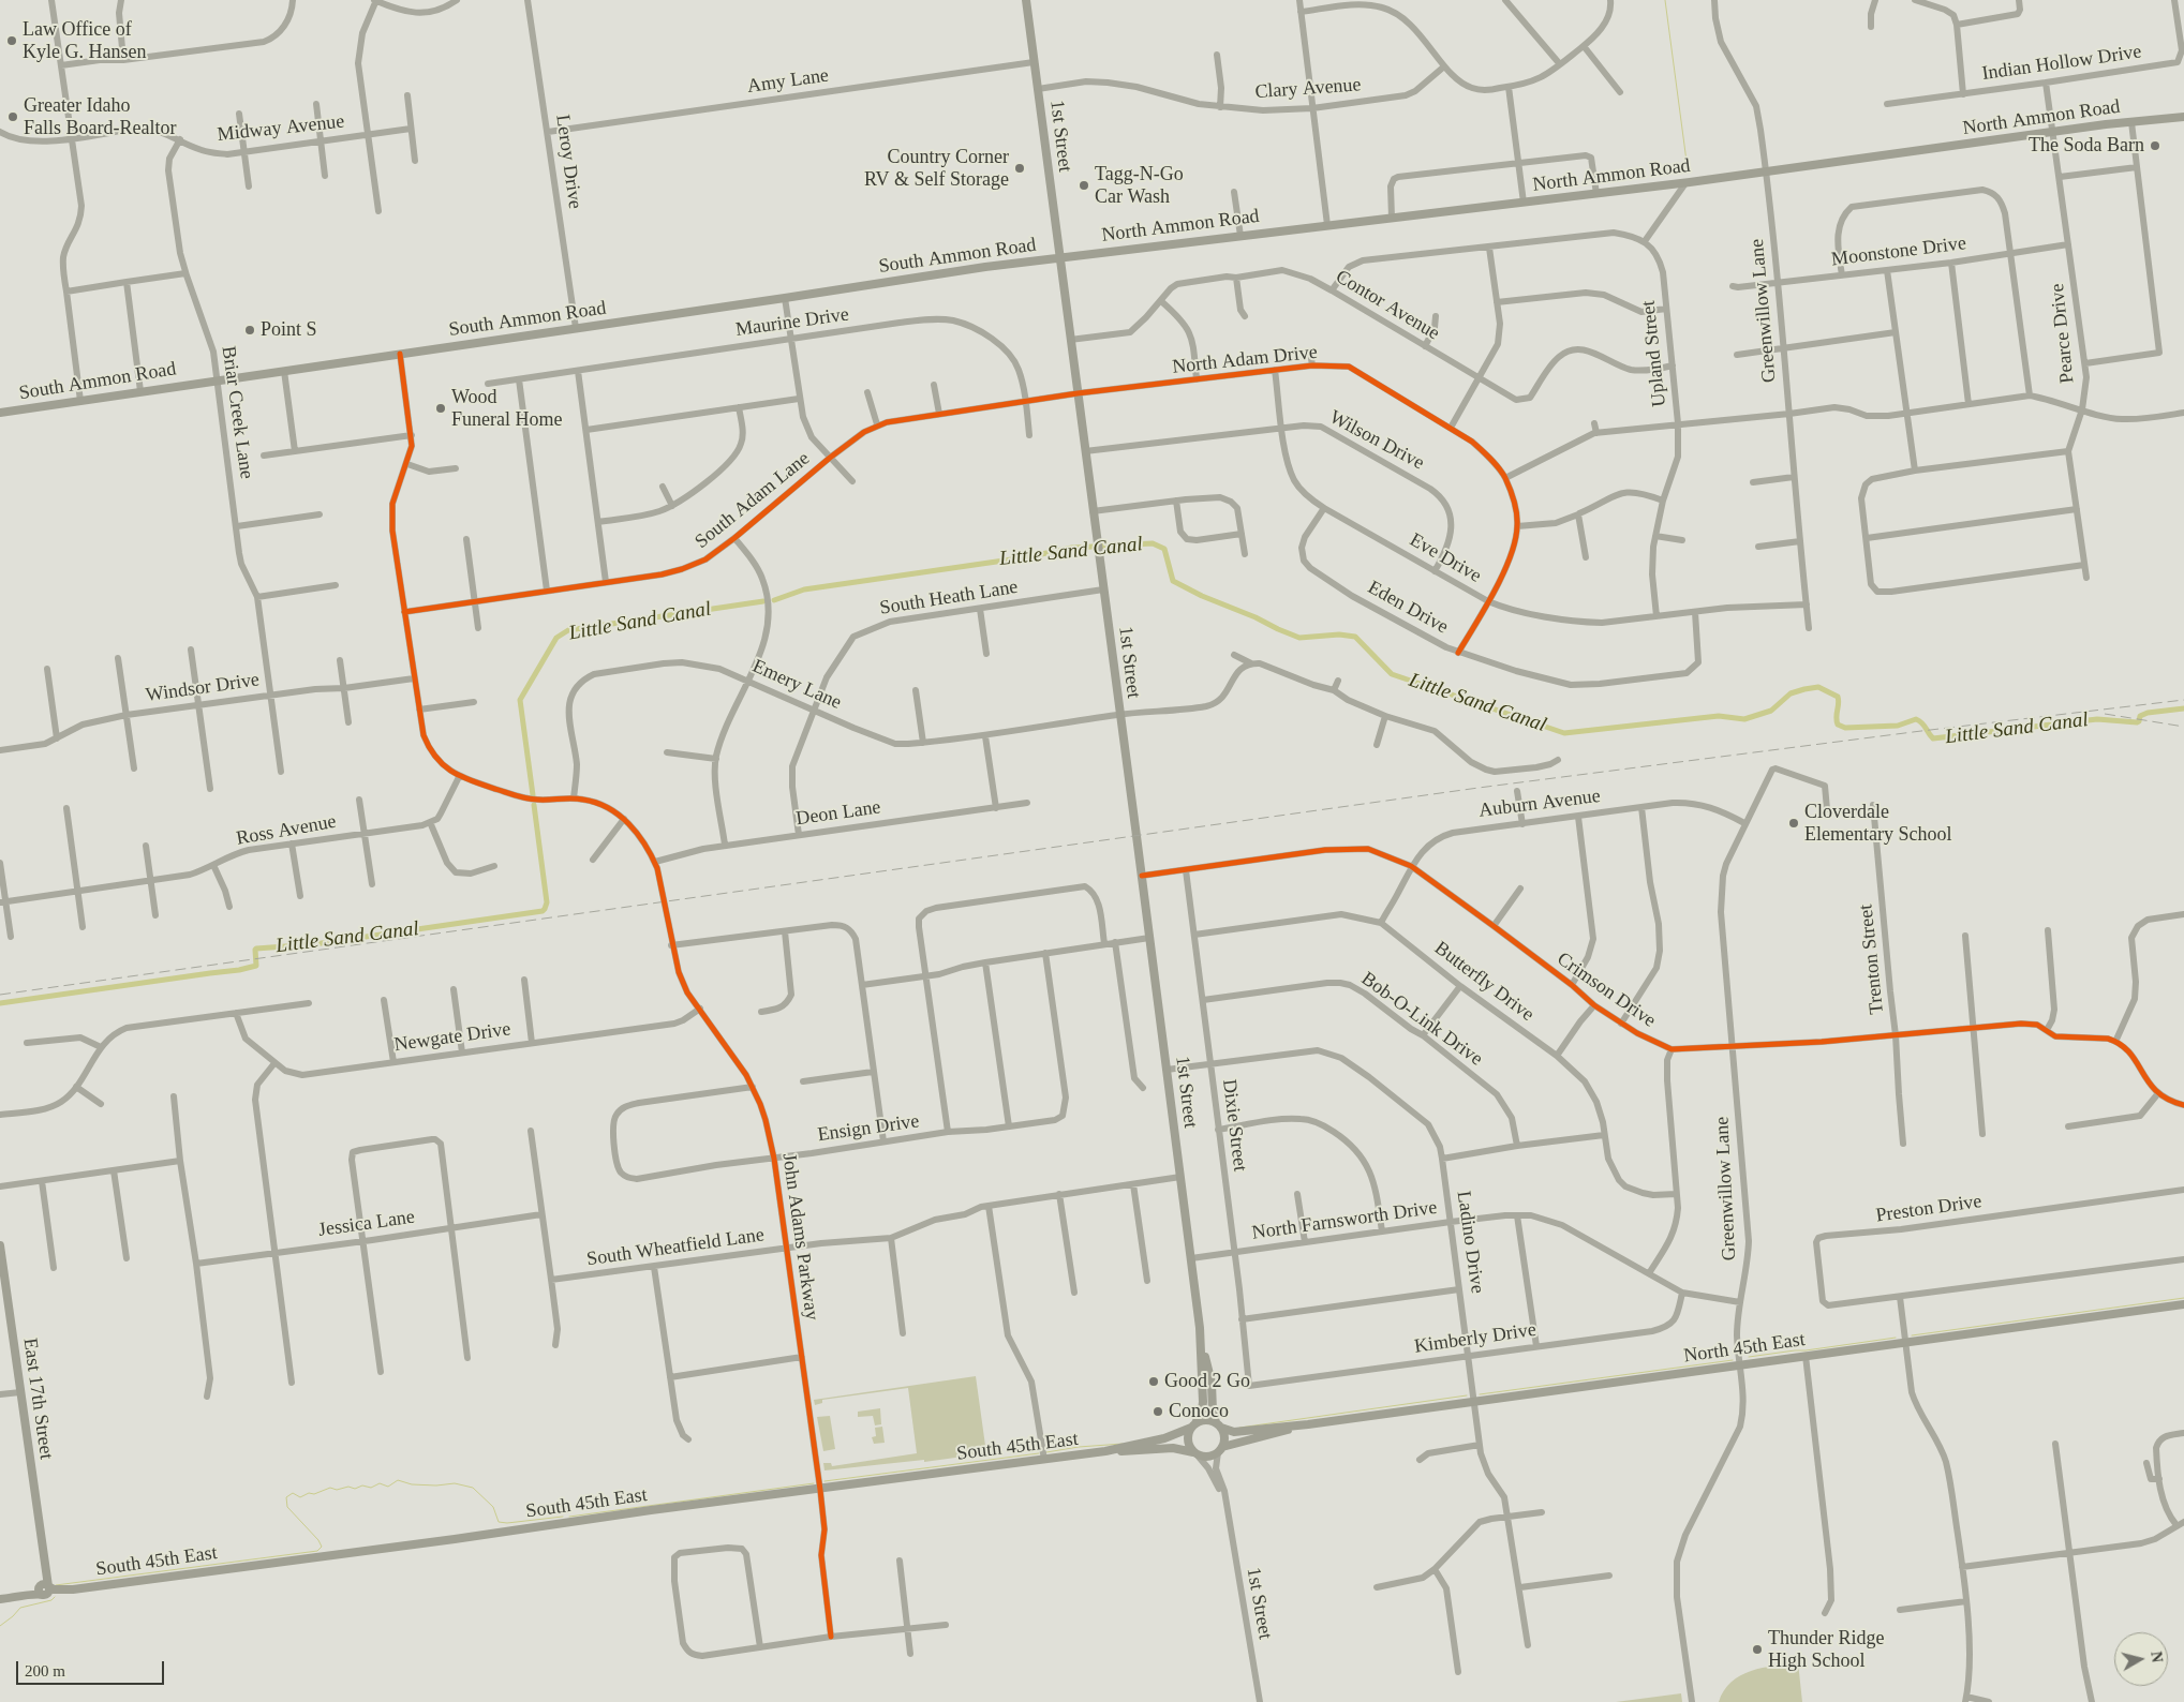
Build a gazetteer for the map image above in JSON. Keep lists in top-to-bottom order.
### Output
{
  "streets": {
    "main road": [
      "North Ammon Road",
      "1st Street",
      "South Ammon Road",
      "North 45th East",
      "East 17th Street",
      "South 45th East"
    ],
    "street": [
      "Indian Hollow Drive",
      "Amy Lane",
      "Clary Avenue",
      "Midway Avenue",
      "Leroy Drive",
      "Moonstone Drive",
      "Contor Avenue",
      "Greenwillow Lane",
      "Maurine Drive",
      "Pearce Drive",
      "Upland Street",
      "North Adam Drive",
      "Briar Creek Lane",
      "Wilson Drive",
      "South Adam Lane",
      "Eve Drive",
      "South Heath Lane",
      "Eden Drive",
      "Emery Lane",
      "Windsor Drive",
      "Auburn Avenue",
      "Deon Lane",
      "Ross Avenue",
      "Trenton Street",
      "Butterfly Drive",
      "Crimson Drive",
      "Bob-O-Link Drive",
      "Newgate Drive",
      "Dixie Street",
      "Ensign Drive",
      "Preston Drive",
      "North Farnsworth Drive",
      "Jessica Lane",
      "John Adams Parkway",
      "Ladino Drive",
      "South Wheatfield Lane",
      "Kimberly Drive"
    ]
  },
  "crossings": [
    ["Indian Hollow Drive", "Pearce Drive"],
    ["Amy Lane", "1st Street"],
    ["Amy Lane", "Leroy Drive"],
    ["Clary Avenue", "1st Street"],
    ["North Ammon Road", "1st Street"],
    ["North Ammon Road", "South Ammon Road"],
    ["North Ammon Road", "Greenwillow Lane"],
    ["North Ammon Road", "Pearce Drive"],
    ["Midway Avenue", "Briar Creek Lane"],
    ["1st Street", "South Ammon Road"],
    ["1st Street", "Contor Avenue"],
    ["1st Street", "North Adam Drive"],
    ["1st Street", "Wilson Drive"],
    ["1st Street", "South Adam Lane"],
    ["1st Street", "South Heath Lane"],
    ["1st Street", "Emery Lane"],
    ["1st Street", "Crimson Drive"],
    ["1st Street", "North Farnsworth Drive"],
    ["1st Street", "Ladino Drive"],
    ["1st Street", "South Wheatfield Lane"],
    ["1st Street", "North 45th East"],
    ["1st Street", "South 45th East"],
    ["Leroy Drive", "South Ammon Road"],
    ["Moonstone Drive", "Greenwillow Lane"],
    ["Moonstone Drive", "Pearce Drive"],
    ["South Ammon Road", "Briar Creek Lane"],
    ["South Ammon Road", "John Adams Parkway"],
    ["Contor Avenue", "Upland Street"],
    ["Greenwillow Lane", "Eve Drive"],
    ["Greenwillow Lane", "Auburn Avenue"],
    ["Greenwillow Lane", "Crimson Drive"],
    ["Greenwillow Lane", "North Farnsworth Drive"],
    ["Greenwillow Lane", "North 45th East"],
    ["Maurine Drive", "South Adam Lane"],
    ["Upland Street", "Eve Drive"],
    ["North Adam Drive", "South Adam Lane"],
    ["North Adam Drive", "Eve Drive"],
    ["North Adam Drive", "Eden Drive"],
    ["Briar Creek Lane", "Windsor Drive"],
    ["Wilson Drive", "Eve Drive"],
    ["South Adam Lane", "John Adams Parkway"],
    ["Eve Drive", "Eden Drive"],
    ["South Heath Lane", "Emery Lane"],
    ["South Heath Lane", "Deon Lane"],
    ["Emery Lane", "John Adams Parkway"],
    ["Windsor Drive", "John Adams Parkway"],
    ["Auburn Avenue", "Butterfly Drive"],
    ["Auburn Avenue", "Crimson Drive"],
    ["Deon Lane", "John Adams Parkway"],
    ["Trenton Street", "Crimson Drive"],
    ["Butterfly Drive", "Dixie Street"],
    ["Crimson Drive", "Dixie Street"],
    ["Bob-O-Link Drive", "Dixie Street"],
    ["Newgate Drive", "John Adams Parkway"],
    ["Dixie Street", "North Farnsworth Drive"],
    ["Dixie Street", "Ladino Drive"],
    ["Dixie Street", "Kimberly Drive"],
    ["Ensign Drive", "John Adams Parkway"],
    ["North Farnsworth Drive", "Ladino Drive"],
    ["North Farnsworth Drive", "Kimberly Drive"],
    ["John Adams Parkway", "South Wheatfield Lane"],
    ["John Adams Parkway", "South 45th East"],
    ["Ladino Drive", "Kimberly Drive"],
    ["Ladino Drive", "North 45th East"],
    ["North 45th East", "South 45th East"],
    ["East 17th Street", "South 45th East"]
  ],
  "water": ["Little Sand Canal"],
  "places": [
    "Law Office of Kyle G. Hansen",
    "Greater Idaho Falls Board-Realtor",
    "The Soda Barn",
    "Country Corner RV & Self Storage",
    "Tagg-N-Go Car Wash",
    "Point S",
    "Wood Funeral Home",
    "Cloverdale Elementary School",
    "Good 2 Go",
    "Conoco",
    "Thunder Ridge High School"
  ],
  "scale_bar": "200 m",
  "north": "right"
}
